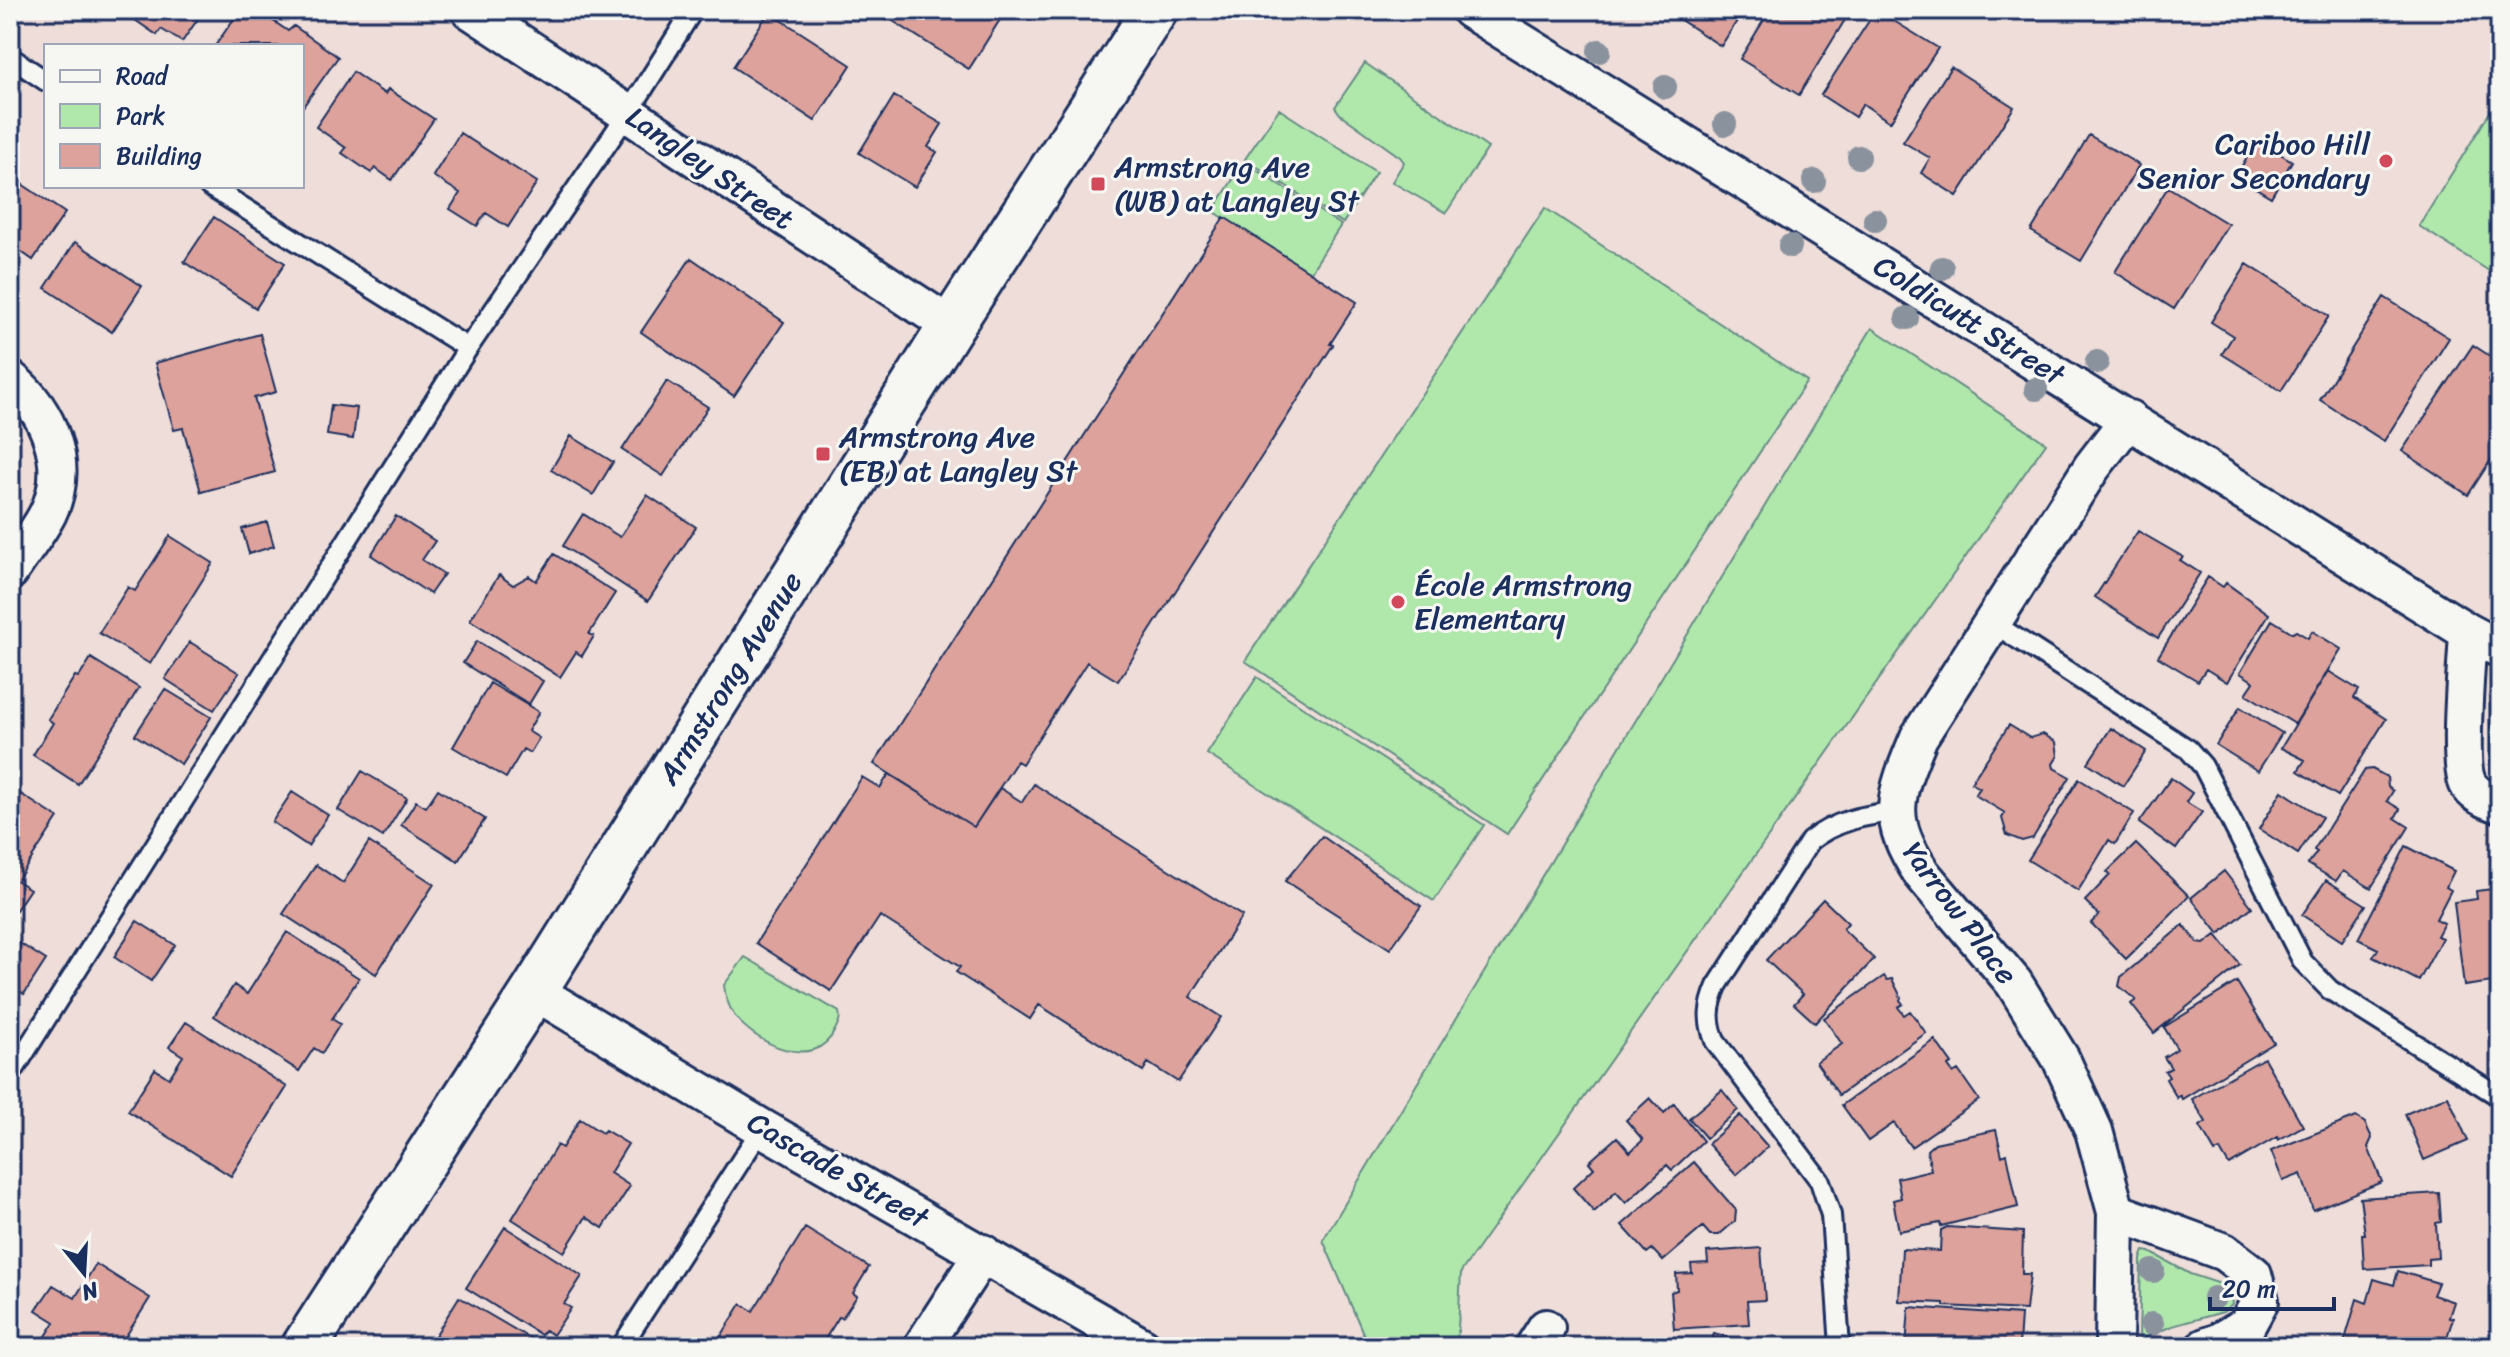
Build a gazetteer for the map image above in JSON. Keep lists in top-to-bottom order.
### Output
{
  "streets": {
    "street": [
      "Langley Street",
      "Coldicutt Street",
      "Armstrong Avenue",
      "Yarrow Place",
      "Cascade Street"
    ]
  },
  "crossings": [
    ["Langley Street", "Armstrong Avenue"],
    ["Coldicutt Street", "Yarrow Place"],
    ["Armstrong Avenue", "Cascade Street"]
  ],
  "places": {
    "other": ["Cariboo Hill Senior Secondary", "École Armstrong Elementary"],
    "transit": ["Armstrong Ave (WB) at Langley St", "Armstrong Ave (EB) at Langley St"]
  },
  "legend": ["Road", "Park", "Building"],
  "scale_bar": "20 m",
  "north": "bottom"
}
